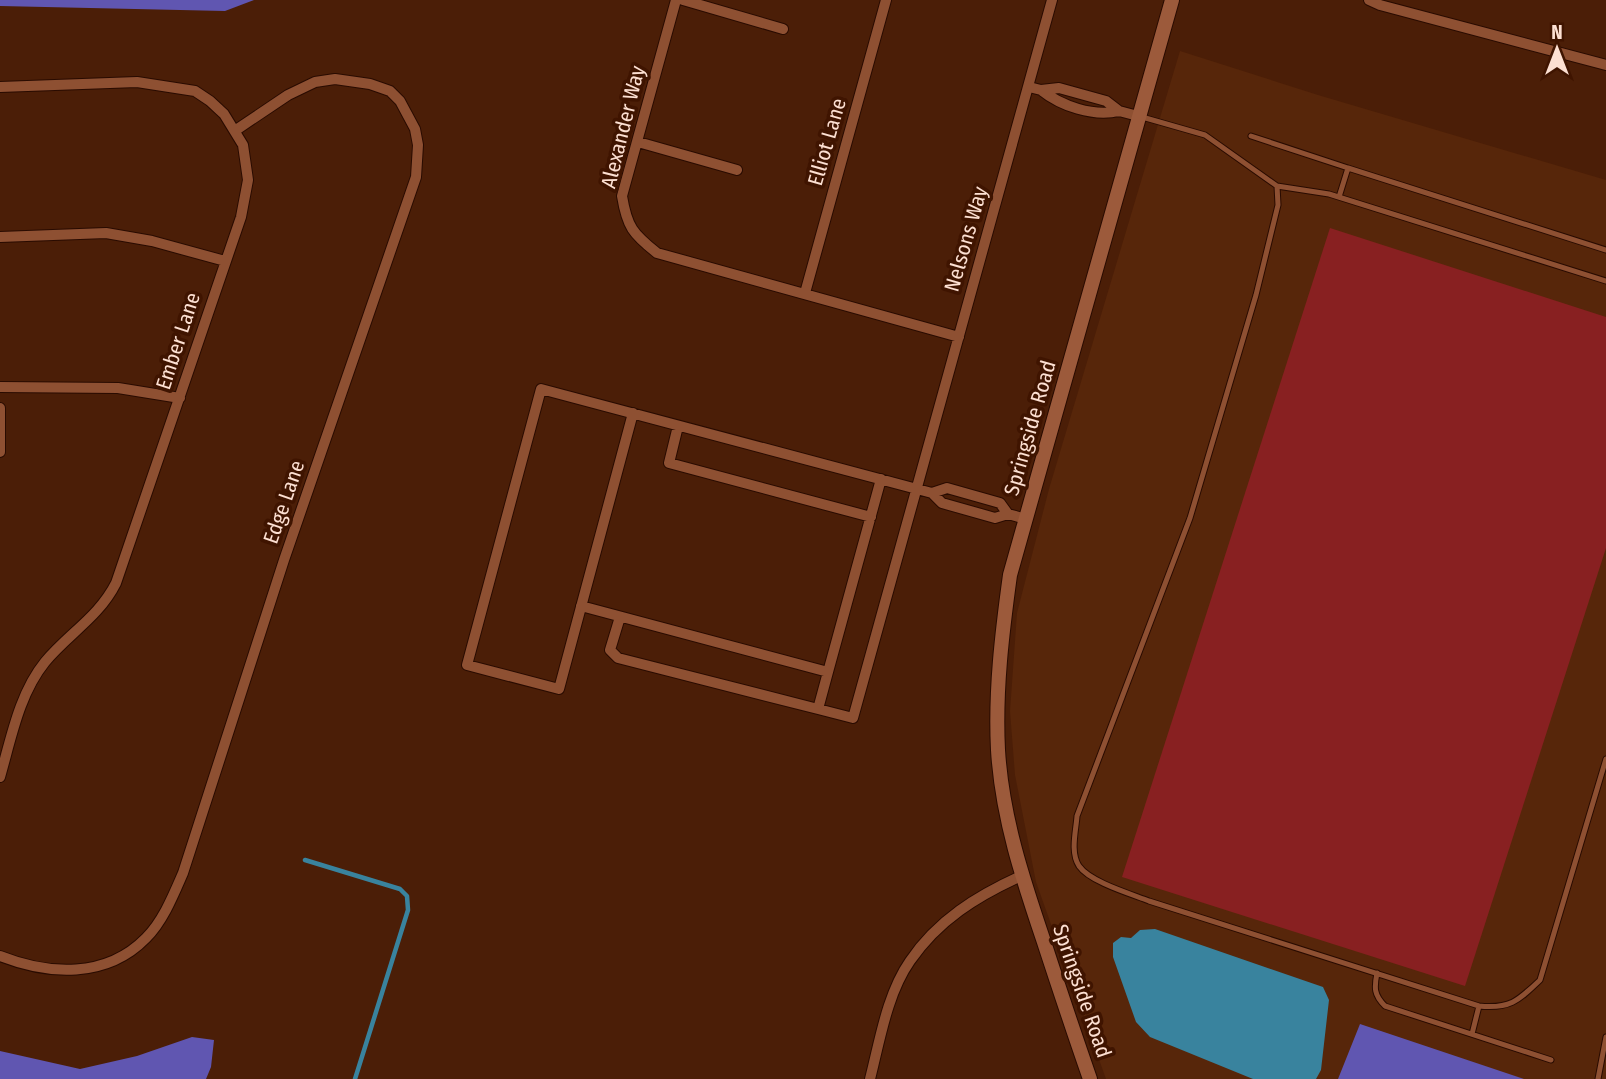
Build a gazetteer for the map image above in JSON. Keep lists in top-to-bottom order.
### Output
{
  "streets": {
    "main road": ["Springside Road"],
    "street": [
      "Alexander Way",
      "Elliot Lane",
      "Nelsons Way",
      "Ember Lane",
      "Edge Lane"
    ]
  },
  "crossings": [
    ["Alexander Way", "Elliot Lane"],
    ["Ember Lane", "Edge Lane"]
  ],
  "north": "top"
}
